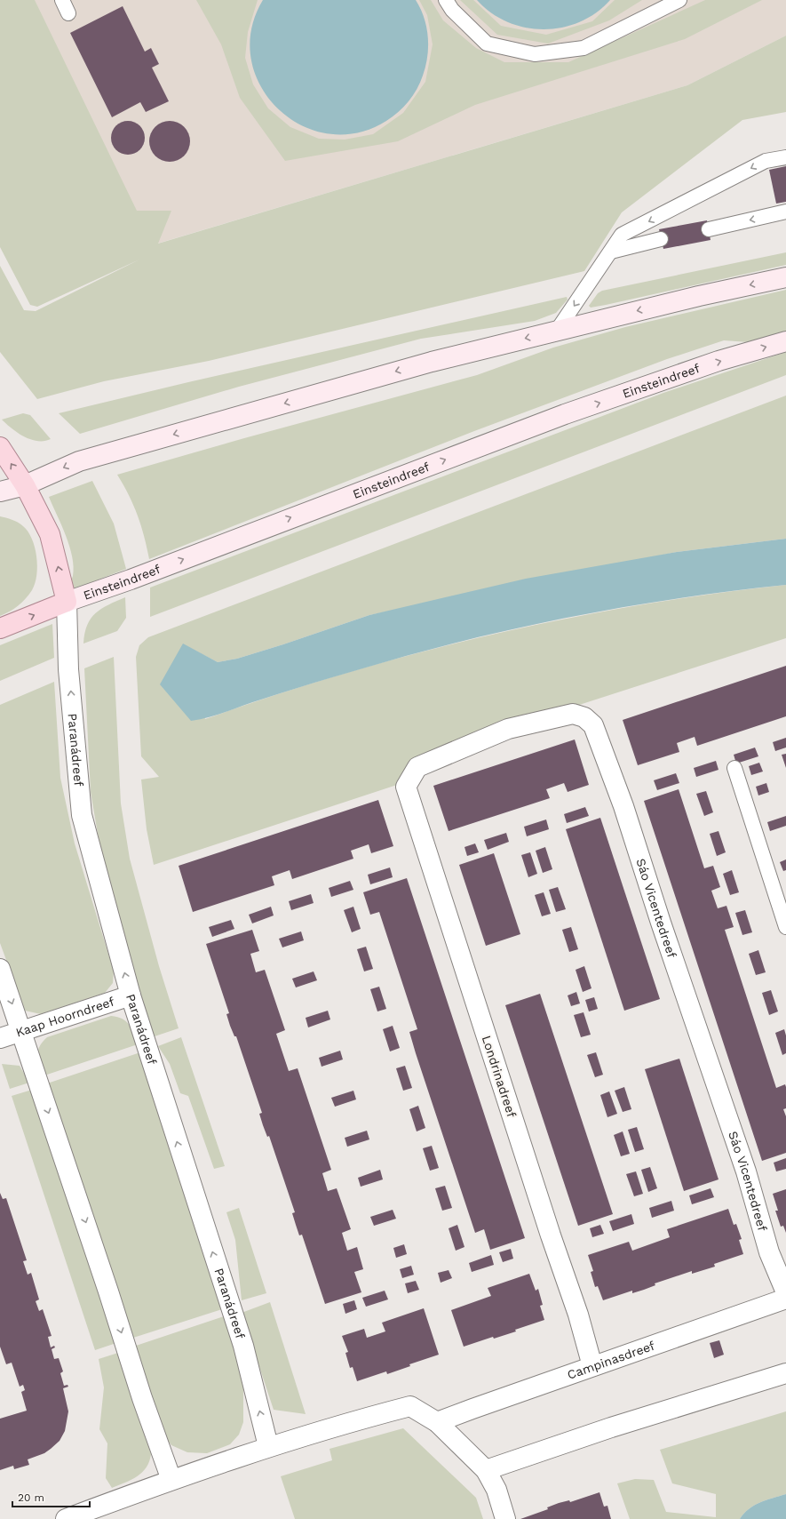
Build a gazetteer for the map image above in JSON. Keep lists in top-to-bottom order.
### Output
{
  "streets": {
    "main road": ["Einsteindreef"],
    "street": [
      "Paranádreef",
      "Sáo Vicentedreef",
      "Kaap Hoorndreef",
      "Londrinadreef",
      "Campinasdreef"
    ]
  },
  "crossings": [
    ["Einsteindreef", "Paranádreef"],
    ["Paranádreef", "Kaap Hoorndreef"],
    ["Sáo Vicentedreef", "Londrinadreef"],
    ["Londrinadreef", "Campinasdreef"]
  ],
  "scale_bar": "20 m"
}
